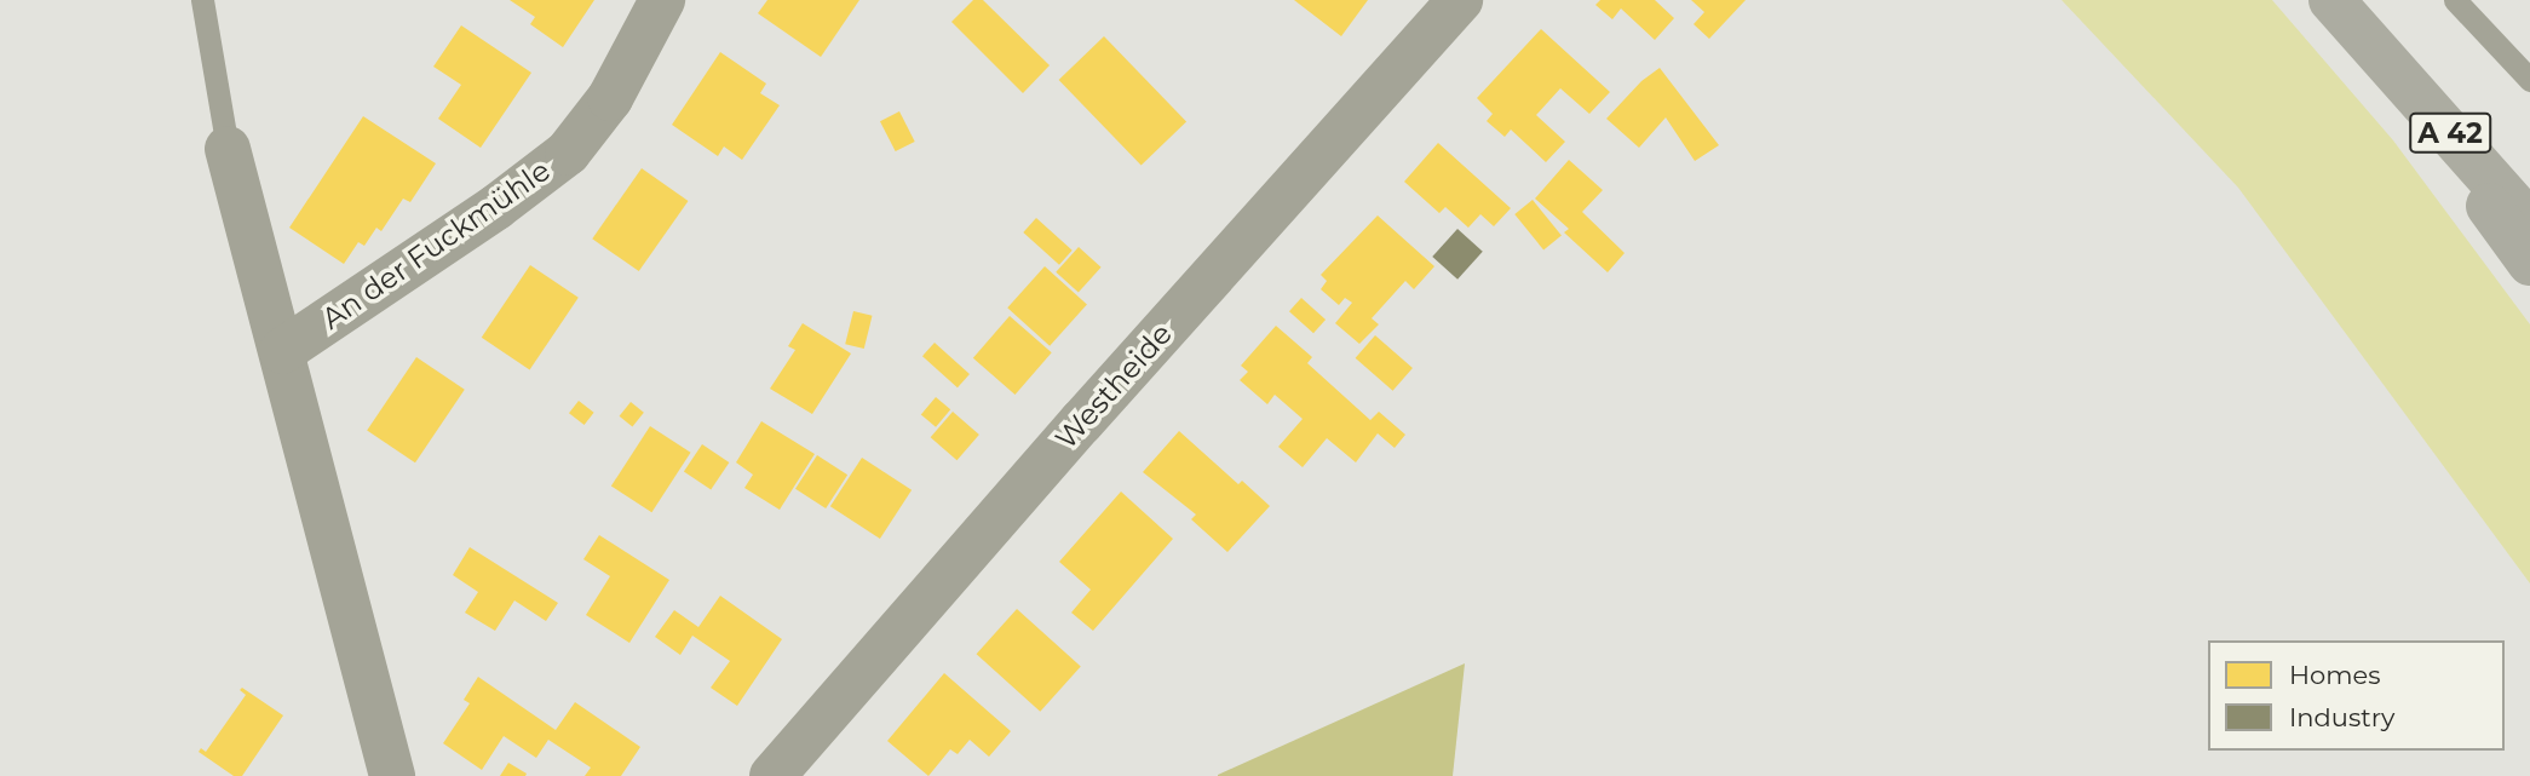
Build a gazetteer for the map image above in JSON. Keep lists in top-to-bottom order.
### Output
{
  "streets": {
    "highway": ["A 42"],
    "street": ["An der Fuckmühle", "Westheide"]
  },
  "legend": ["Homes", "Industry"]
}
